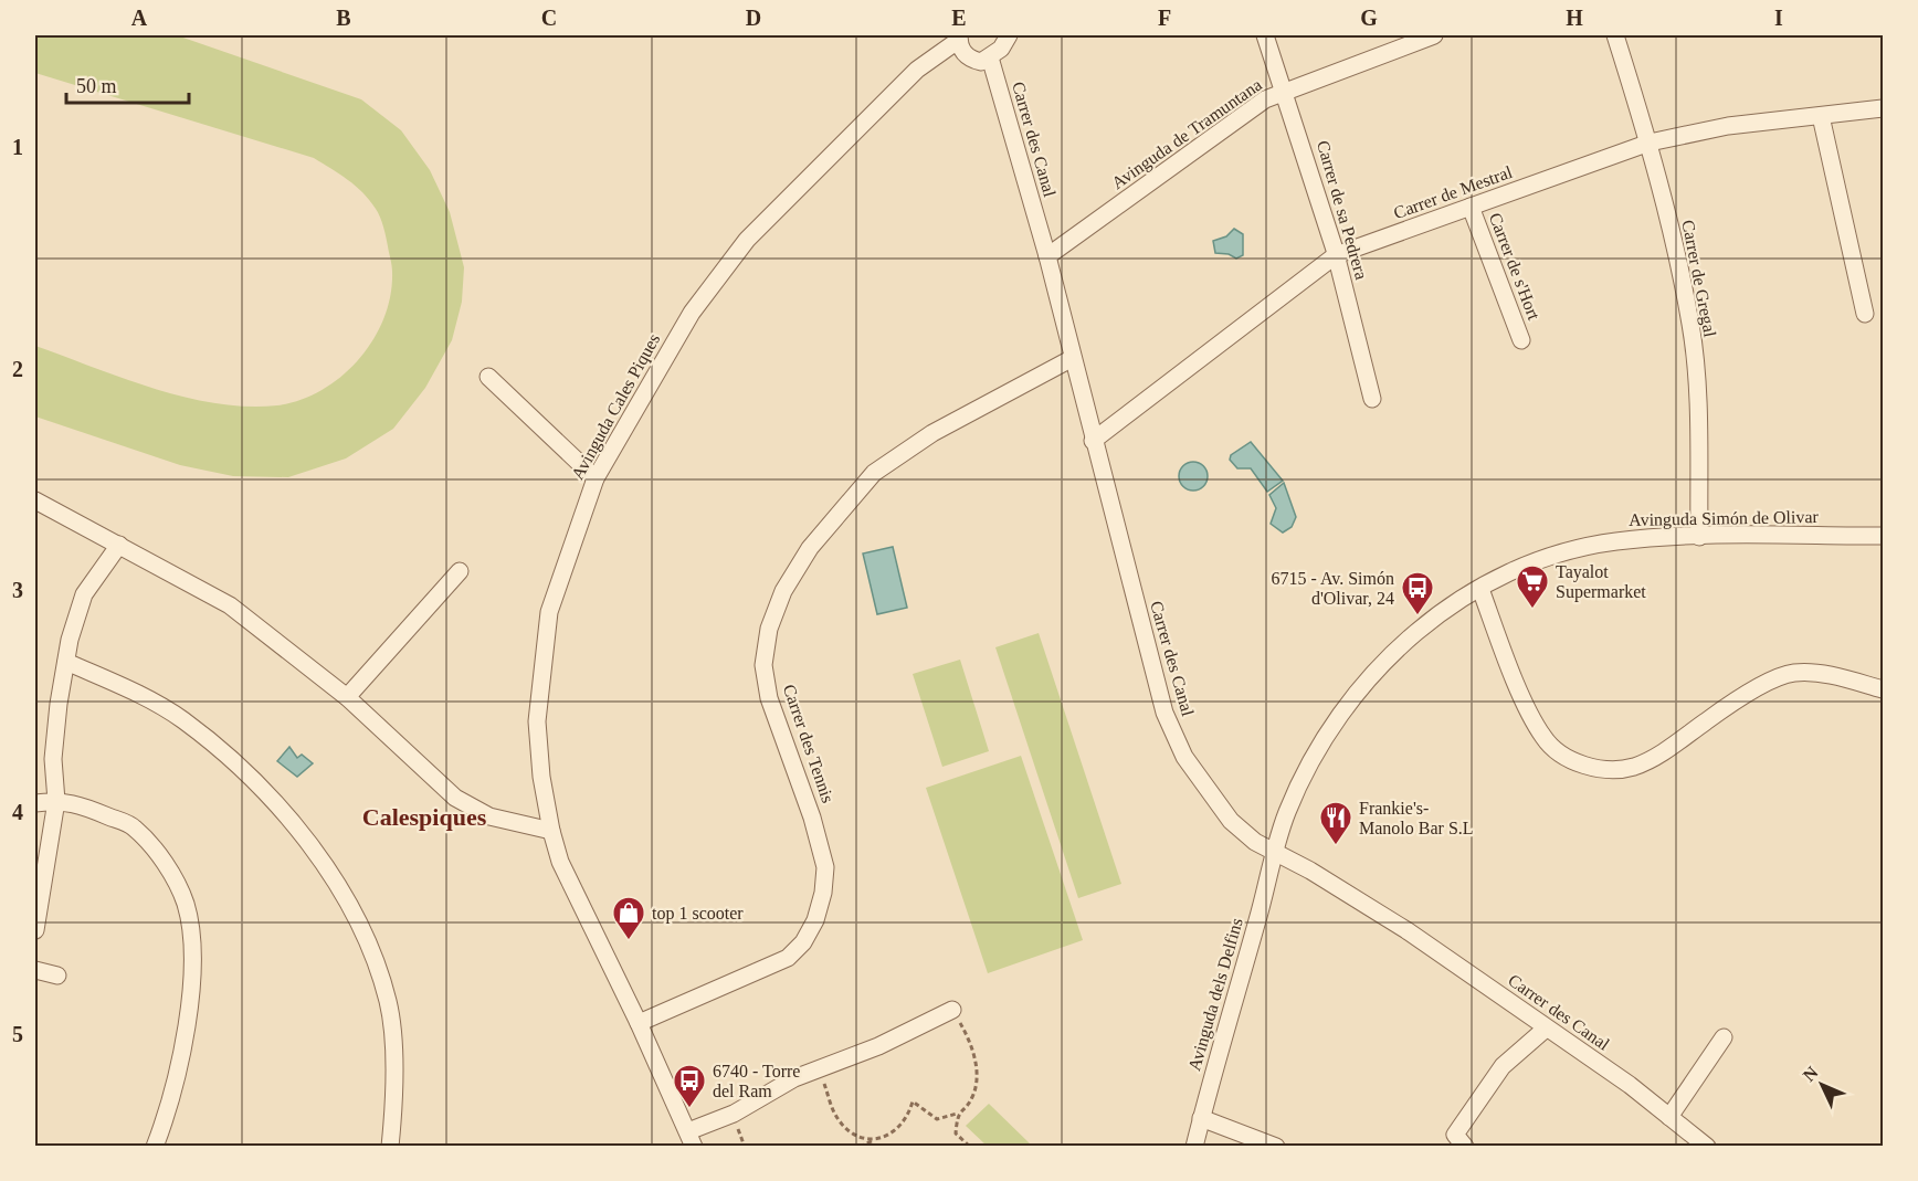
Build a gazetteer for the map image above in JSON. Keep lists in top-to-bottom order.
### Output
{
  "streets": {
    "street": [
      "Avinguda de Tramuntana",
      "Carrer des Canal",
      "Carrer de Mestral",
      "Carrer de sa Pedrera",
      "Carrer de s'Hort",
      "Carrer de Gregal",
      "Avinguda Cales Piques",
      "Avinguda Simón de Olivar",
      "Carrer des Tennis",
      "Avinguda dels Delfins"
    ]
  },
  "crossings": [
    ["Avinguda de Tramuntana", "Carrer des Canal"],
    ["Avinguda de Tramuntana", "Carrer de sa Pedrera"],
    ["Carrer des Canal", "Carrer de Mestral"],
    ["Carrer des Canal", "Avinguda Simón de Olivar"],
    ["Carrer des Canal", "Carrer des Tennis"],
    ["Carrer des Canal", "Avinguda dels Delfins"],
    ["Carrer de Mestral", "Carrer de sa Pedrera"],
    ["Carrer de Mestral", "Carrer de s'Hort"],
    ["Carrer de Mestral", "Carrer de Gregal"],
    ["Carrer de Gregal", "Avinguda Simón de Olivar"],
    ["Avinguda Cales Piques", "Carrer des Tennis"],
    ["Avinguda Simón de Olivar", "Avinguda dels Delfins"]
  ],
  "districts": ["Calespiques"],
  "places": {
    "supermarket": ["Tayalot Supermarket"],
    "bus stop": ["6715 - Av. Simón d'Olivar, 24", "6740 - Torre del Ram"],
    "restaurant": ["Frankie's- Manolo Bar S.L"],
    "shop": ["top 1 scooter"]
  },
  "scale_bar": "50 m",
  "north": "top left",
  "grid": {
    "columns": [
      "A",
      "B",
      "C",
      "D",
      "E",
      "F",
      "G",
      "H",
      "I"
    ],
    "rows": [
      "1",
      "2",
      "3",
      "4",
      "5"
    ]
  }
}
